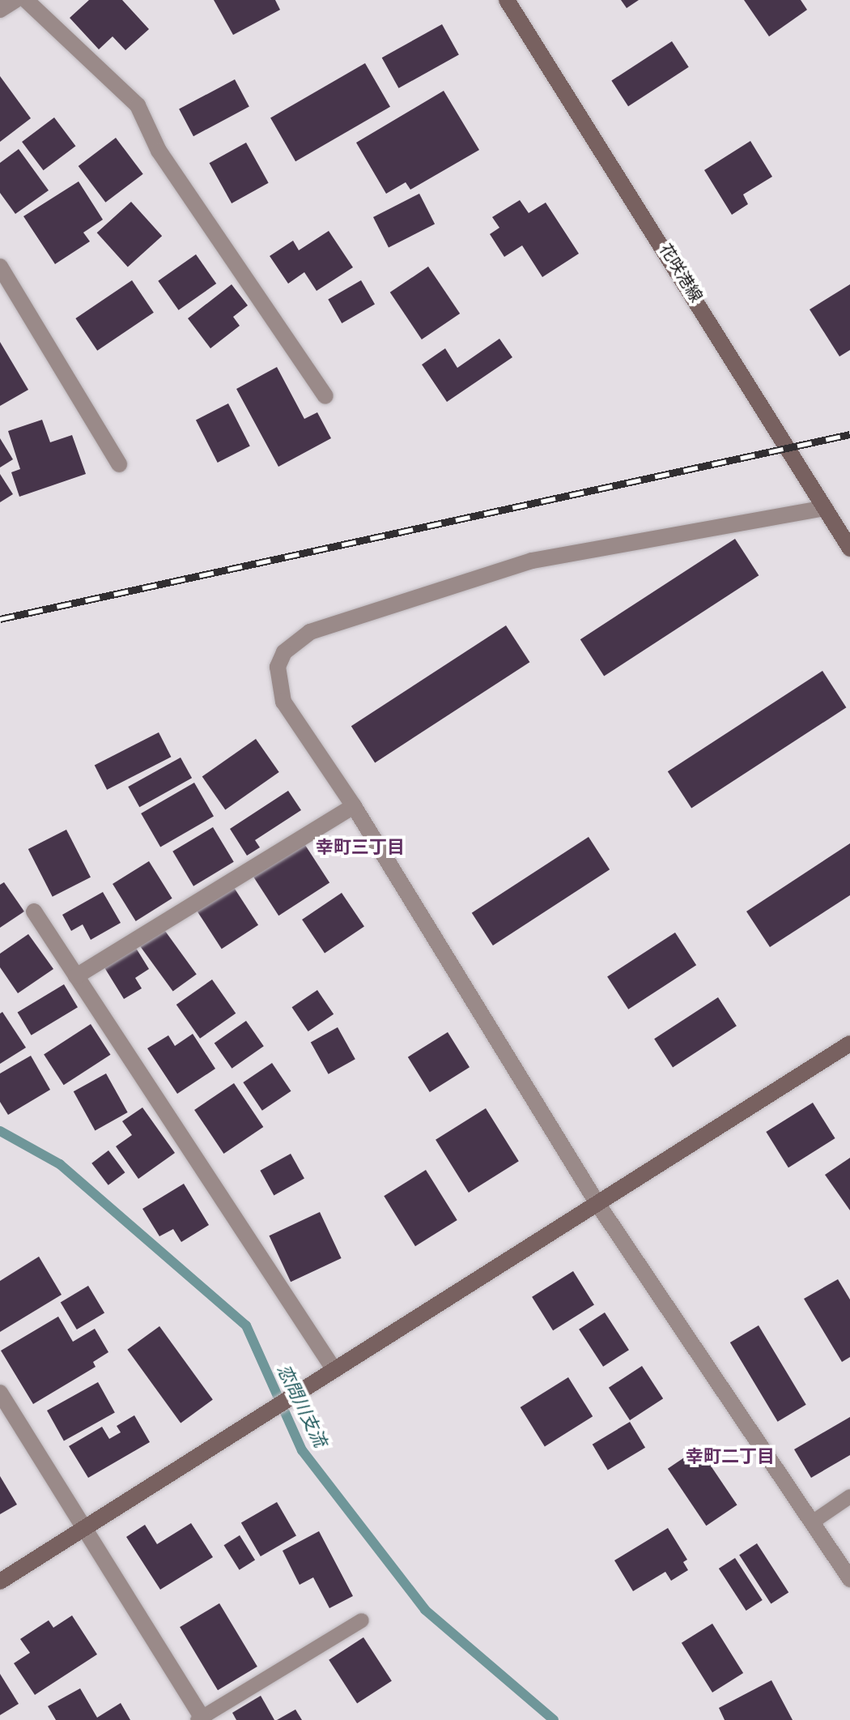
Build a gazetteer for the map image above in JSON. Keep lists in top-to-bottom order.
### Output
{
  "streets": {
    "street": ["花咲港線"]
  },
  "districts": ["幸町三丁目", "幸町二丁目"],
  "water": ["恋問川支流"]
}
